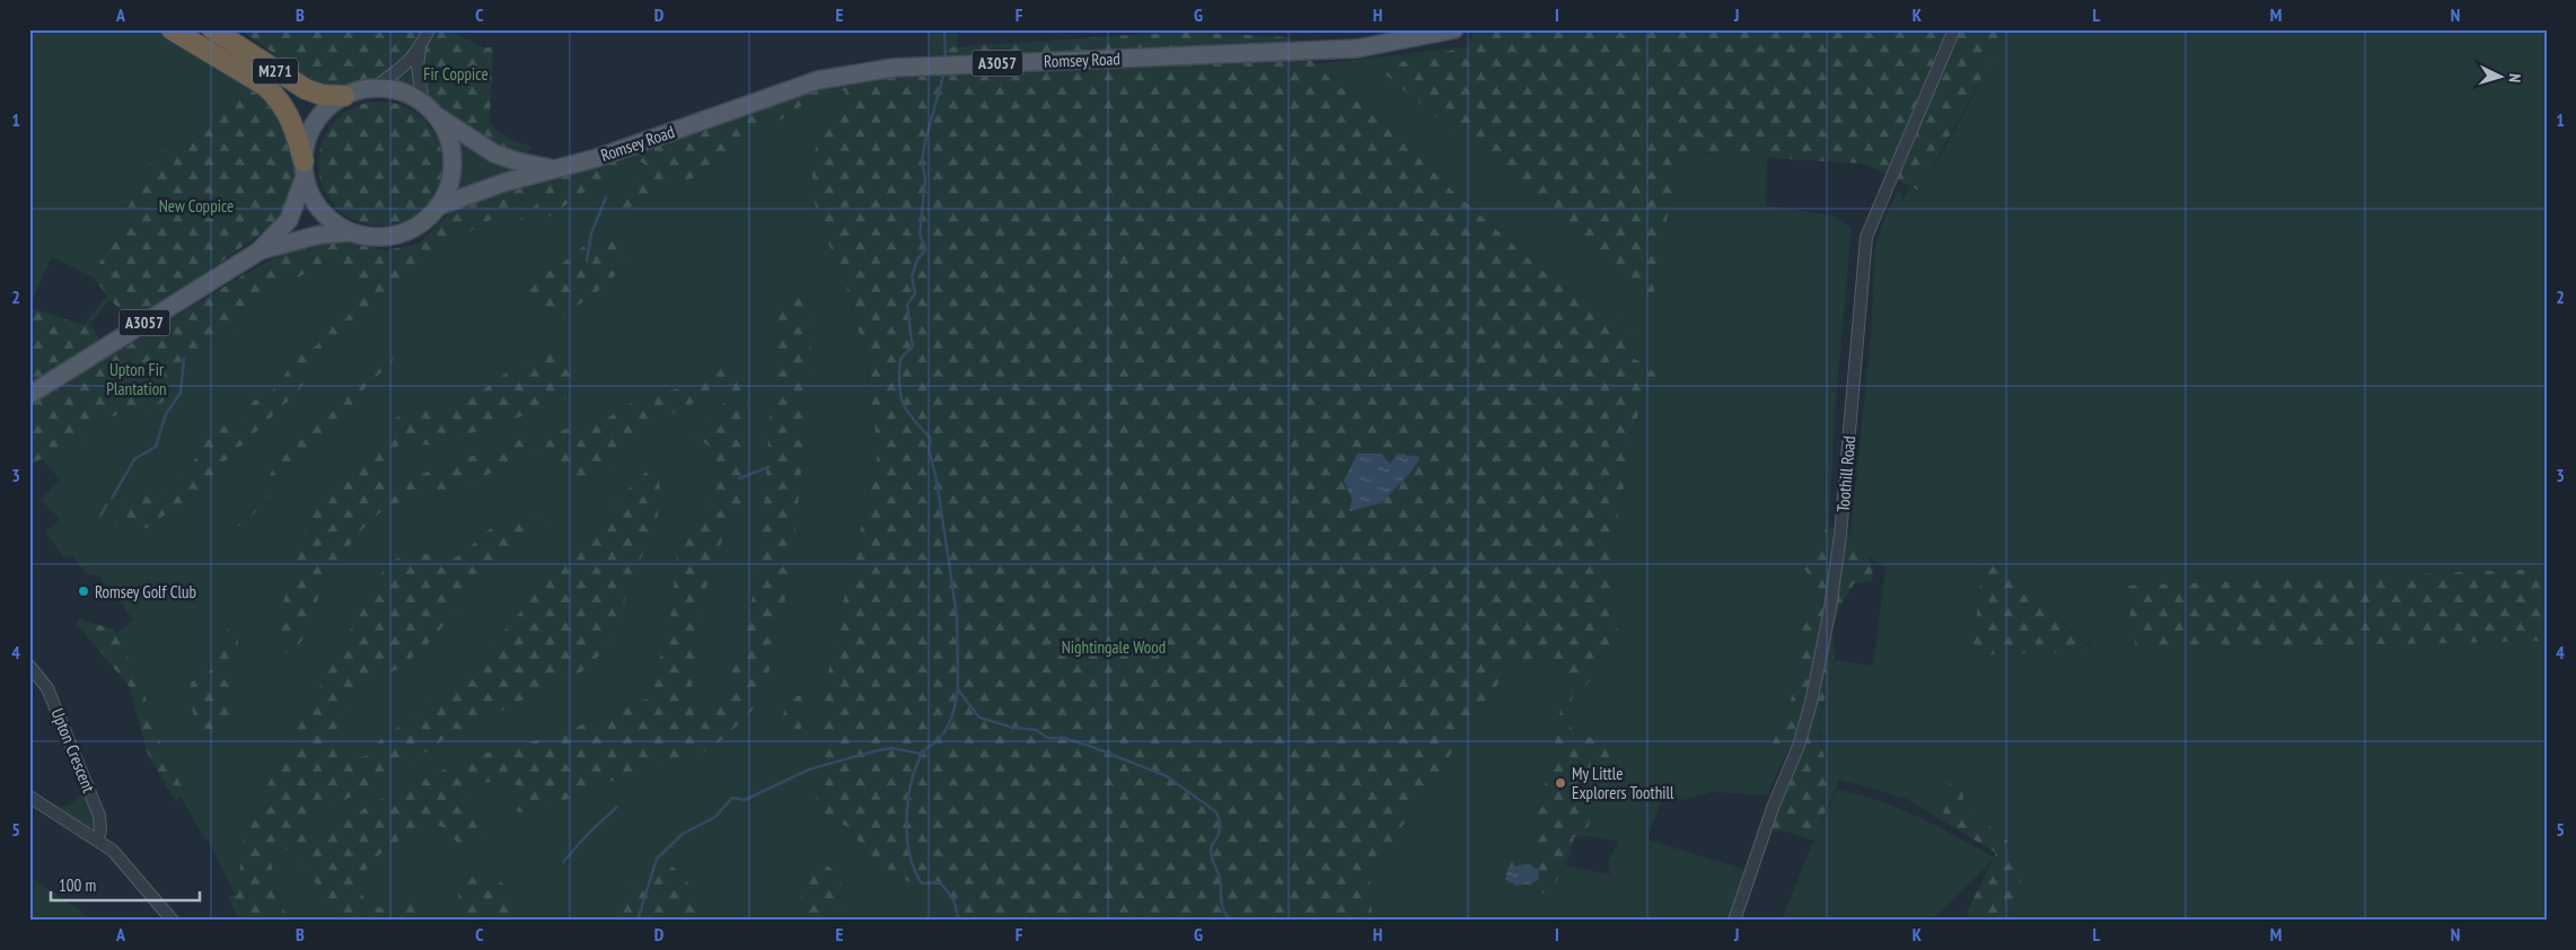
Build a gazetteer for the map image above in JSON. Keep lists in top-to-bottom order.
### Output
{
  "streets": {
    "highway": ["M271"],
    "main road": ["Romsey Road", "A3057"],
    "street": ["Toothill Road", "Upton Crescent"]
  },
  "crossings": [
    ["Romsey Road", "A3057"],
    ["Romsey Road", "M271"],
    ["A3057", "M271"]
  ],
  "parks": [
    "Fir Coppice",
    "New Coppice",
    "Upton Fir Plantation",
    "Nightingale Wood"
  ],
  "places": ["Romsey Golf Club", "My Little Explorers Toothill"],
  "scale_bar": "100 m",
  "north": "right",
  "grid": {
    "columns": [
      "A",
      "B",
      "C",
      "D",
      "E",
      "F",
      "G",
      "H",
      "I",
      "J",
      "K",
      "L",
      "M",
      "N"
    ],
    "rows": [
      "1",
      "2",
      "3",
      "4",
      "5"
    ]
  }
}
